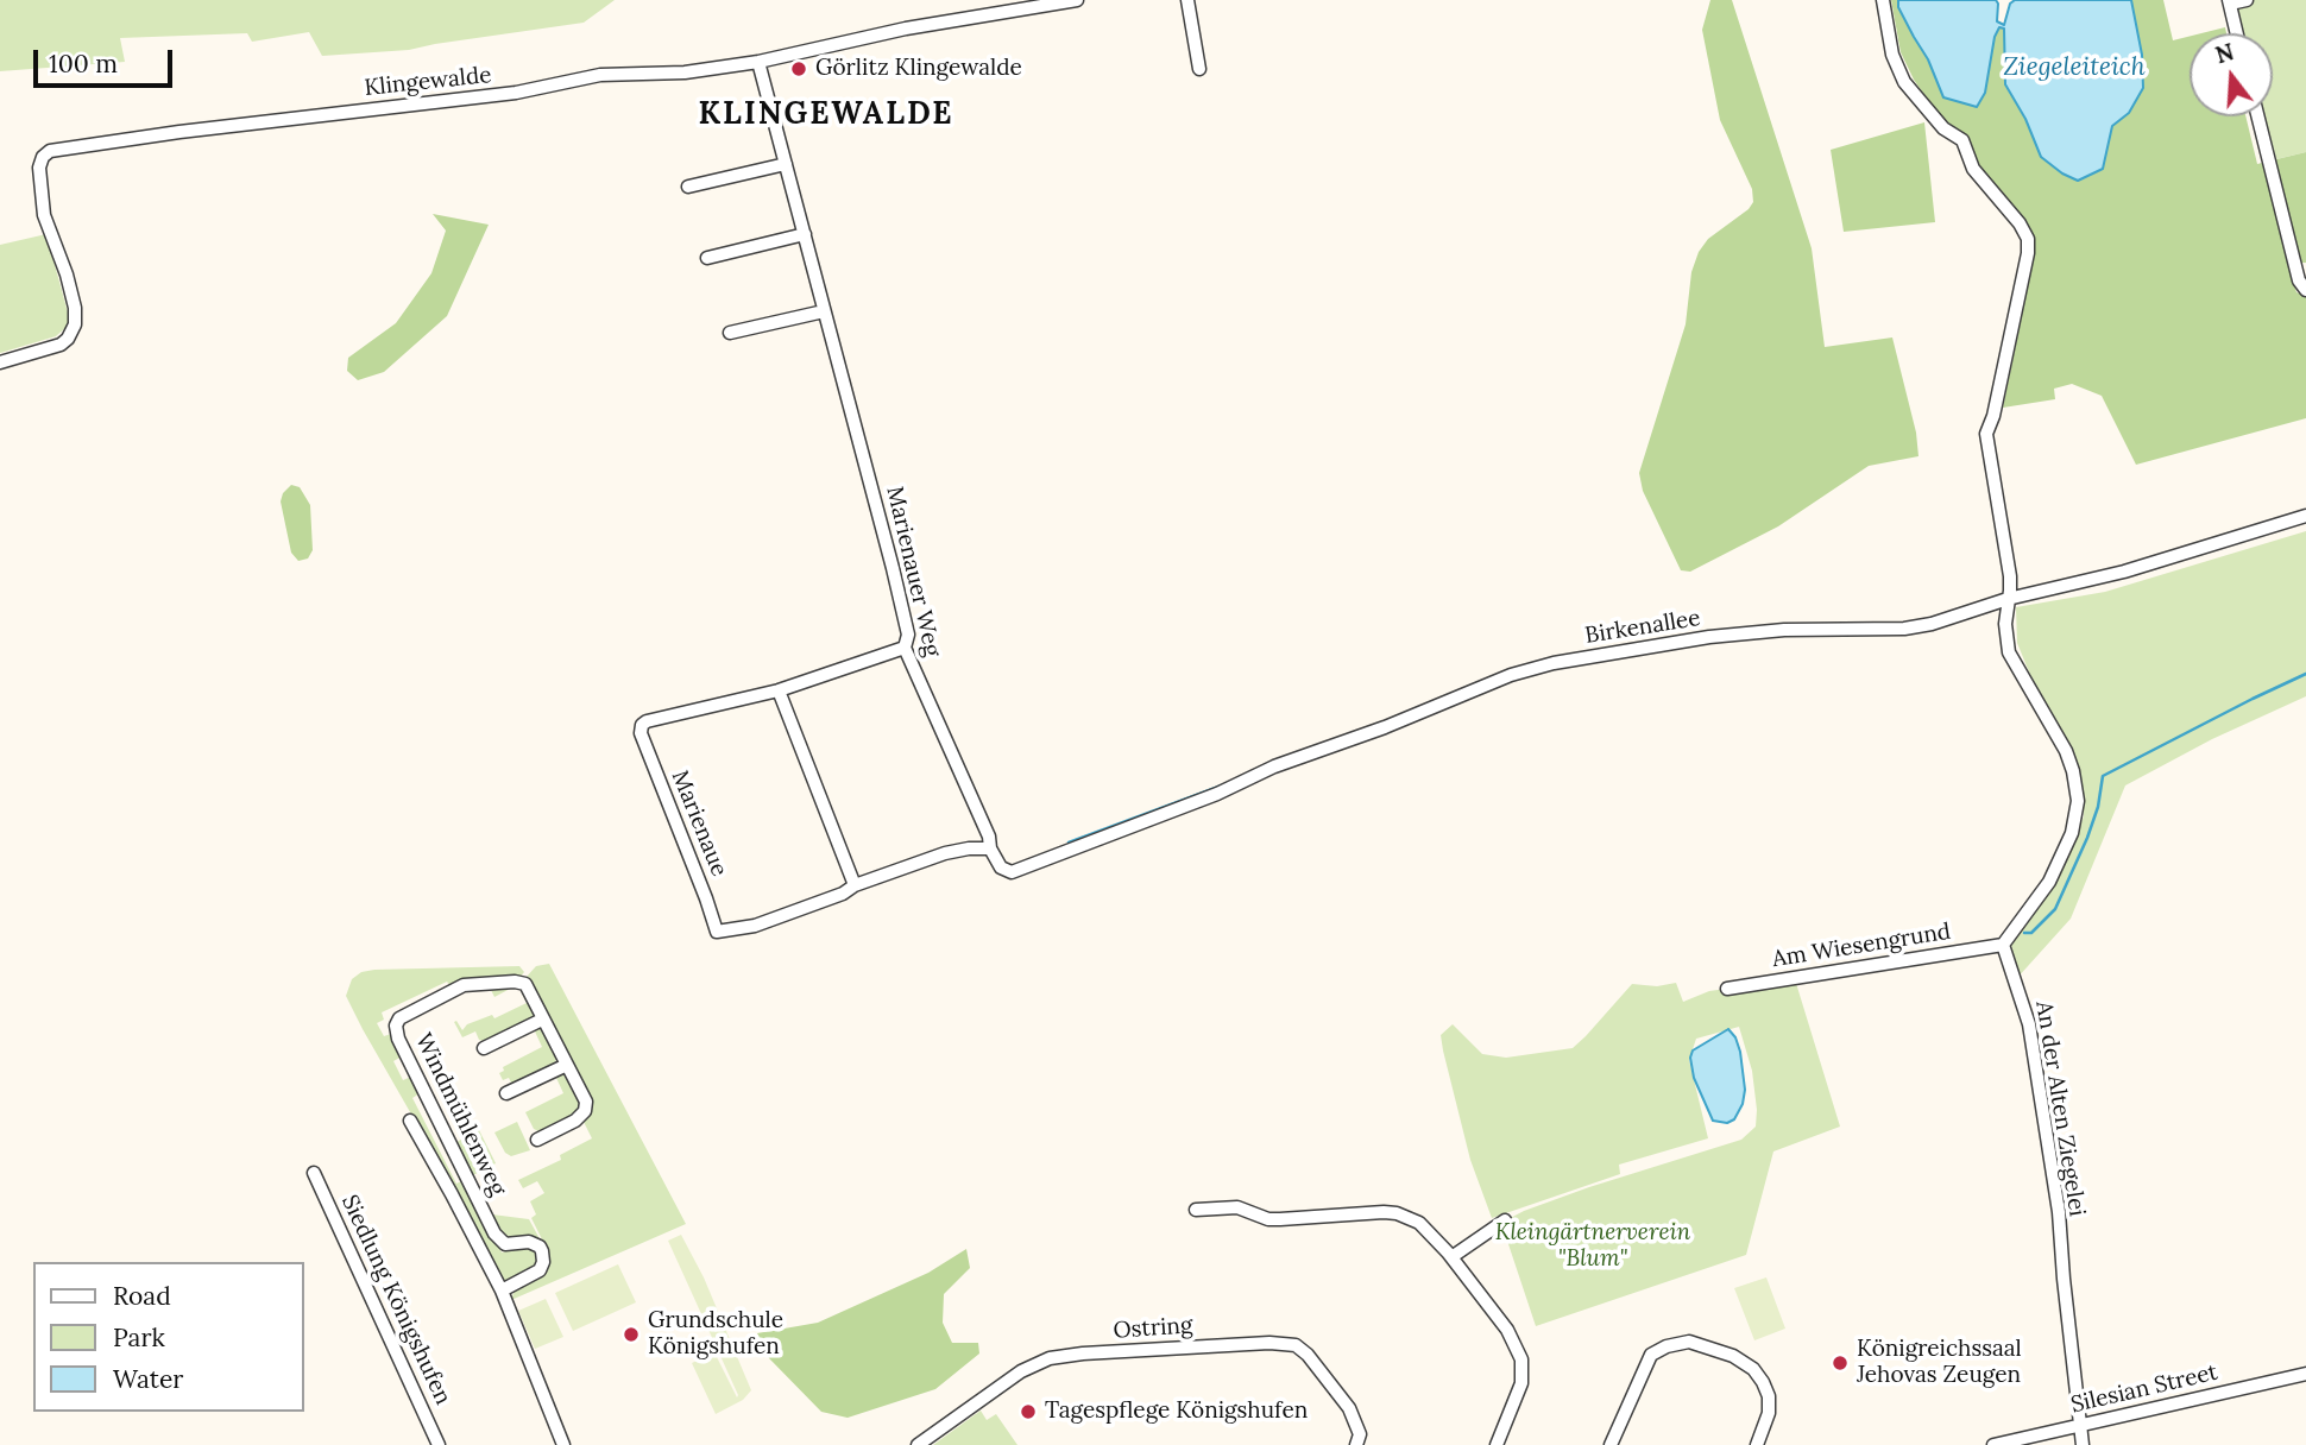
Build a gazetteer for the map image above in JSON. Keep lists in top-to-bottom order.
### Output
{
  "streets": {
    "street": [
      "Klingewalde",
      "Marienauer Weg",
      "Birkenallee",
      "Marienaue",
      "Am Wiesengrund",
      "An der Alten Ziegelei",
      "Windmühlenweg",
      "Siedlung Königshufen",
      "Ostring",
      "Silesian Street"
    ]
  },
  "crossings": [
    ["Klingewalde", "Marienauer Weg"],
    ["Marienauer Weg", "Birkenallee"],
    ["Marienauer Weg", "Marienaue"],
    ["Am Wiesengrund", "An der Alten Ziegelei"],
    ["An der Alten Ziegelei", "Silesian Street"]
  ],
  "districts": ["KLINGEWALDE"],
  "water": ["Ziegeleiteich"],
  "parks": ["Kleingärtnerverein \"Blum\""],
  "places": [
    "Görlitz Klingewalde",
    "Grundschule Königshufen",
    "Königreichssaal Jehovas Zeugen",
    "Tagespflege Königshufen"
  ],
  "legend": ["Road", "Park", "Water"],
  "scale_bar": "100 m",
  "north": "top"
}
